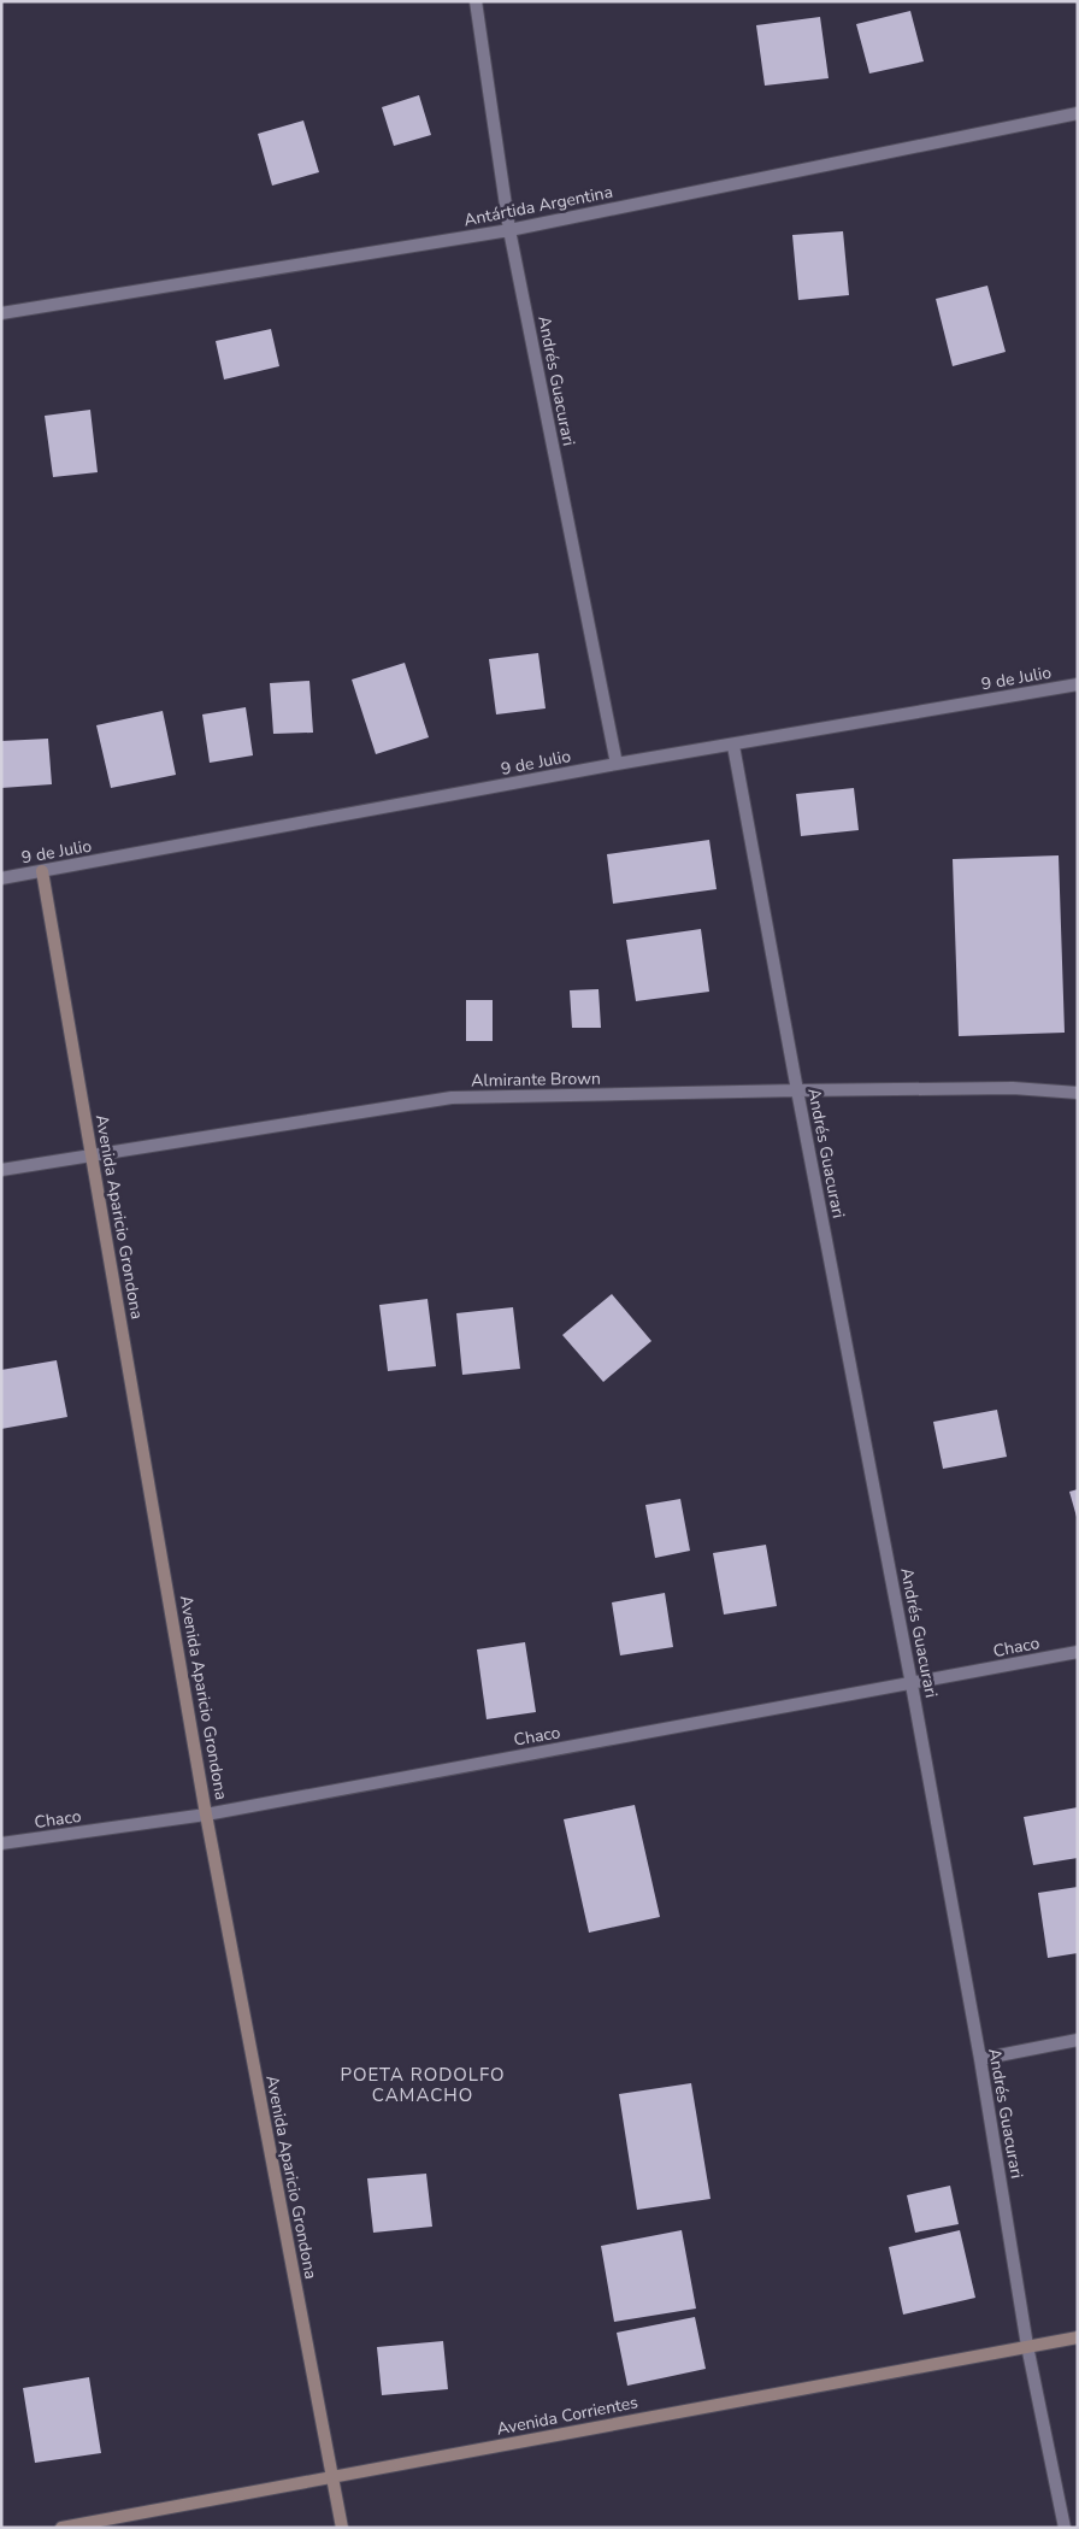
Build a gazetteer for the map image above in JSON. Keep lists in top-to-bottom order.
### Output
{
  "streets": {
    "main road": ["Avenida Aparicio Grondona", "Avenida Corrientes"],
    "street": [
      "Antártida Argentina",
      "Andrés Guacurari",
      "9 de Julio",
      "Almirante Brown",
      "Chaco"
    ]
  },
  "crossings": [
    ["Antártida Argentina", "Andrés Guacurari"],
    ["Andrés Guacurari", "9 de Julio"],
    ["Andrés Guacurari", "Almirante Brown"],
    ["Andrés Guacurari", "Chaco"],
    ["Andrés Guacurari", "Avenida Corrientes"],
    ["9 de Julio", "Avenida Aparicio Grondona"],
    ["Almirante Brown", "Avenida Aparicio Grondona"],
    ["Avenida Aparicio Grondona", "Chaco"],
    ["Avenida Aparicio Grondona", "Avenida Corrientes"]
  ],
  "districts": ["POETA RODOLFO CAMACHO"]
}
